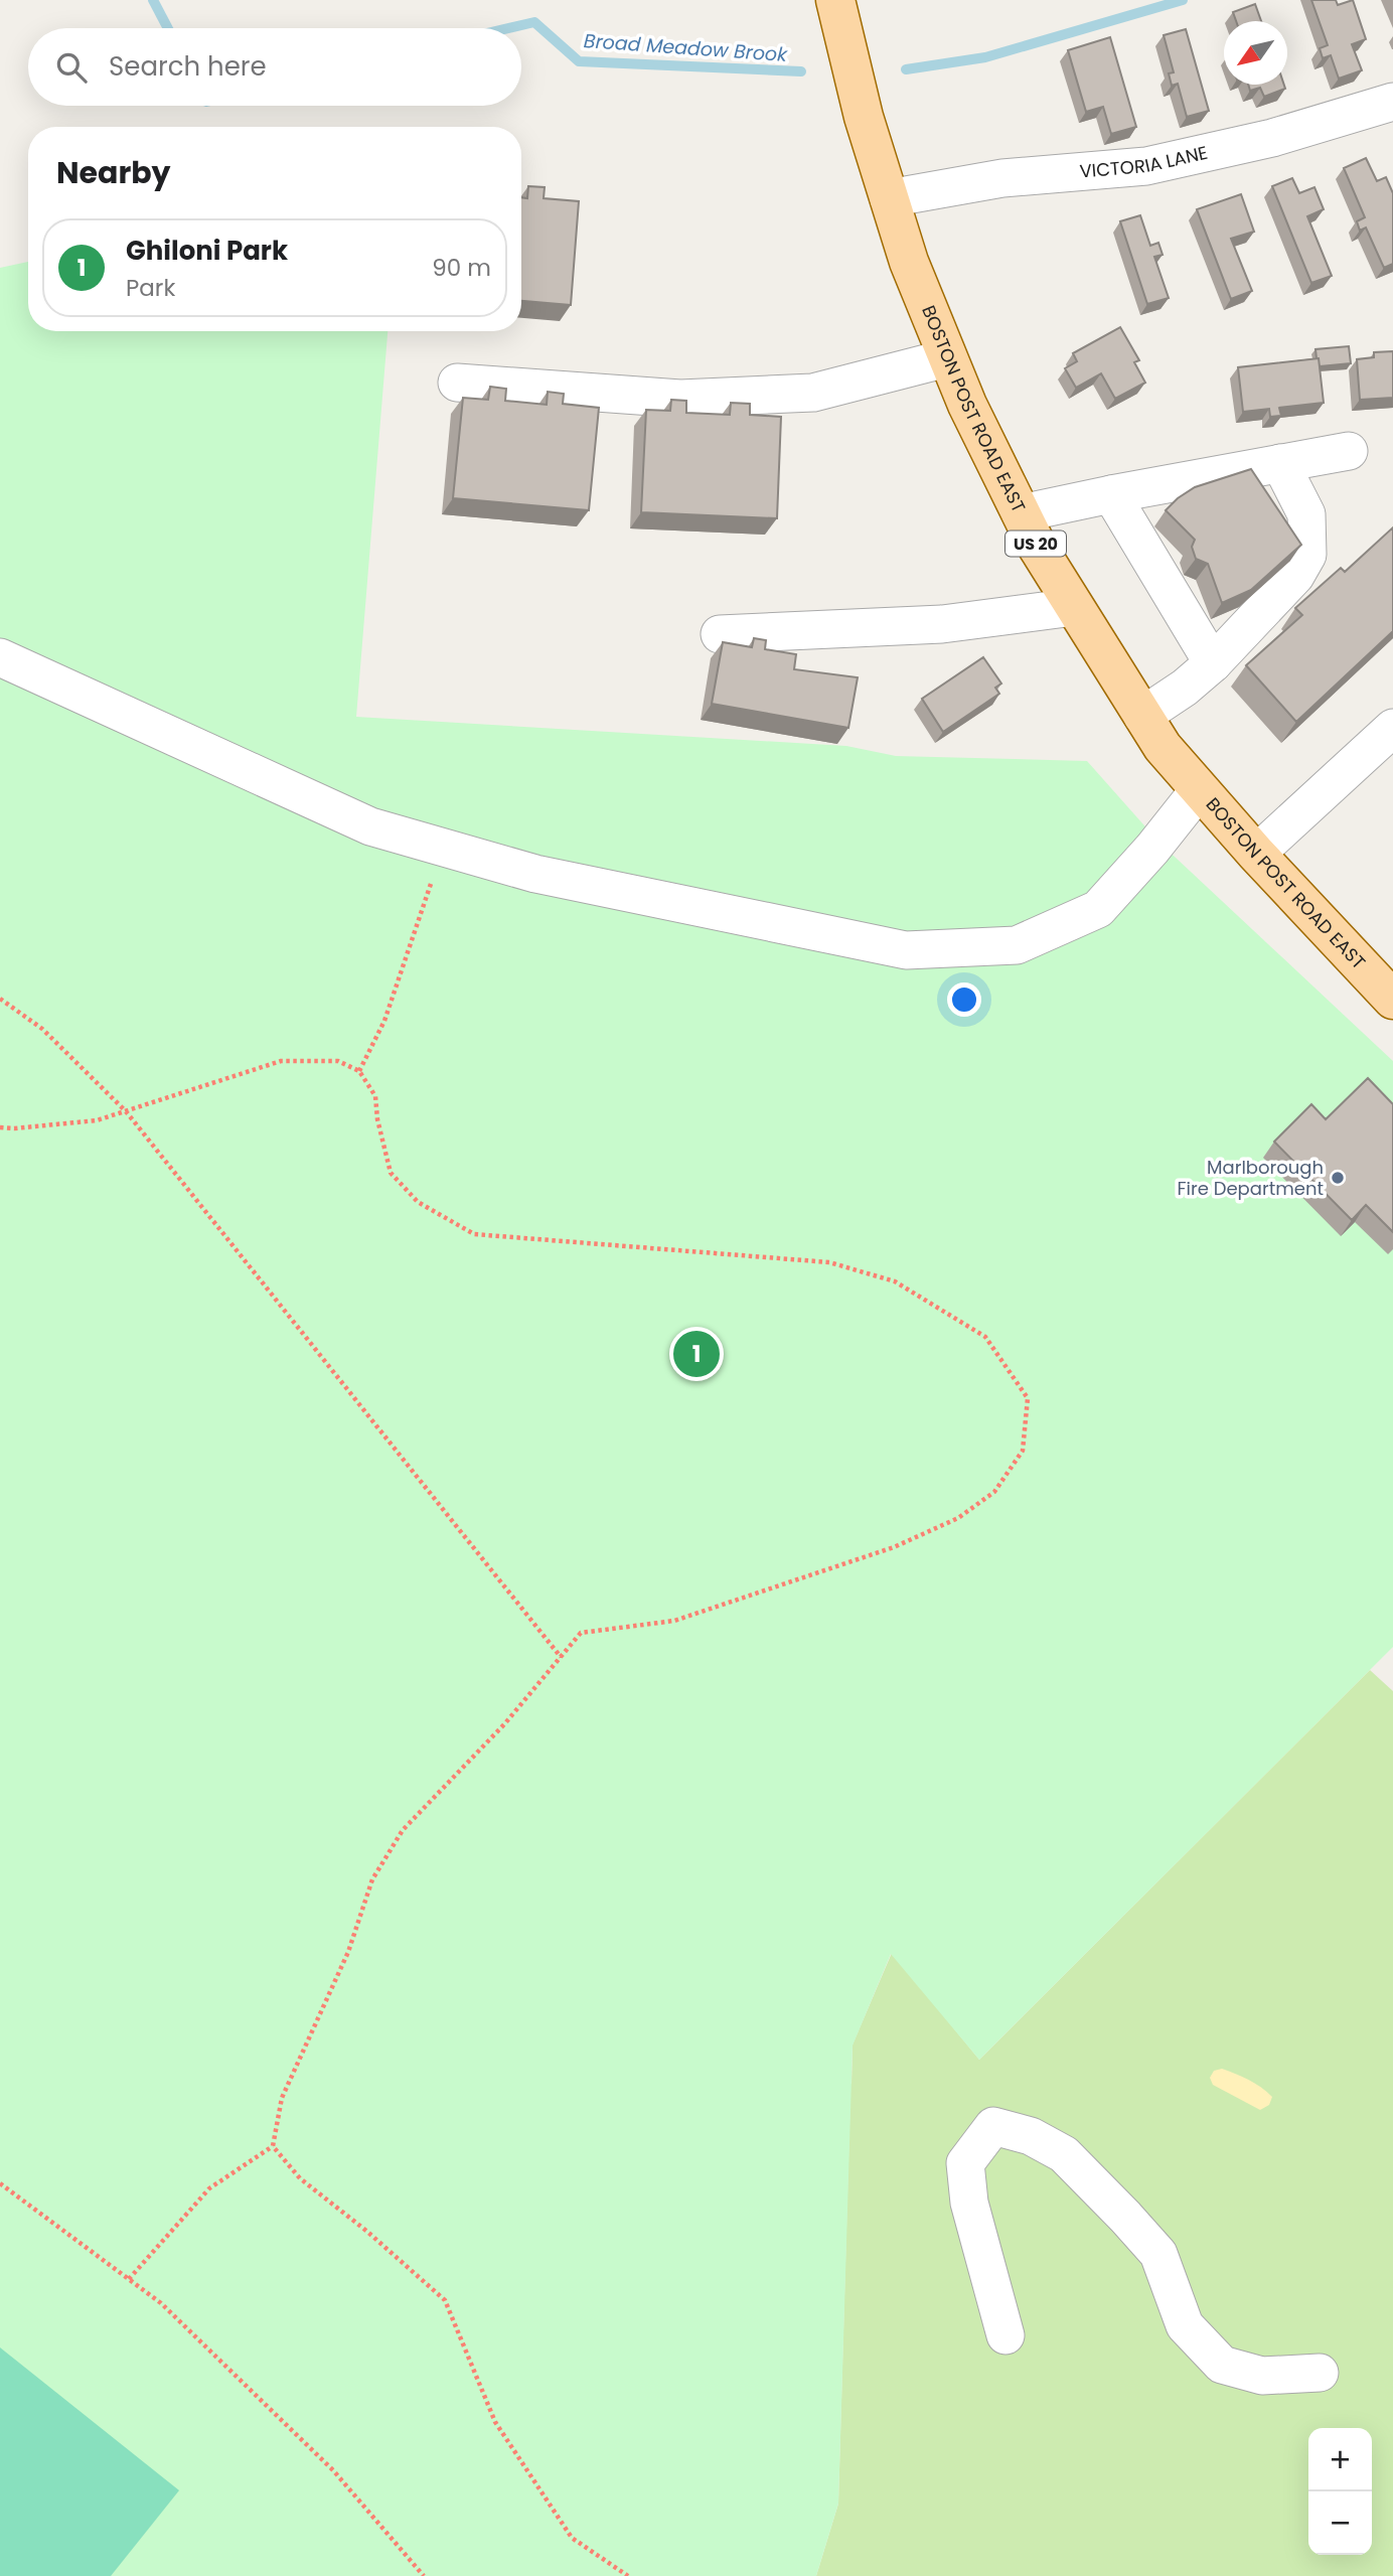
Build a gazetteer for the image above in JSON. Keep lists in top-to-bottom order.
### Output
{
  "streets": {
    "main road": ["BOSTON POST ROAD EAST", "US 20"],
    "street": ["VICTORIA LANE"]
  },
  "crossings": [
    ["VICTORIA LANE", "BOSTON POST ROAD EAST"]
  ],
  "water": ["Broad Meadow Brook"],
  "places": ["Marlborough Fire Department"],
  "north": "bottom left",
  "page": {
    "search": "Search here",
    "heading": "Nearby",
    "list": [
      {
        "mark": "1",
        "name": "Ghiloni Park",
        "note": "Park",
        "value": "90 m"
      }
    ],
    "pins": "1",
    "map_buttons": ["+", "−"]
  }
}
